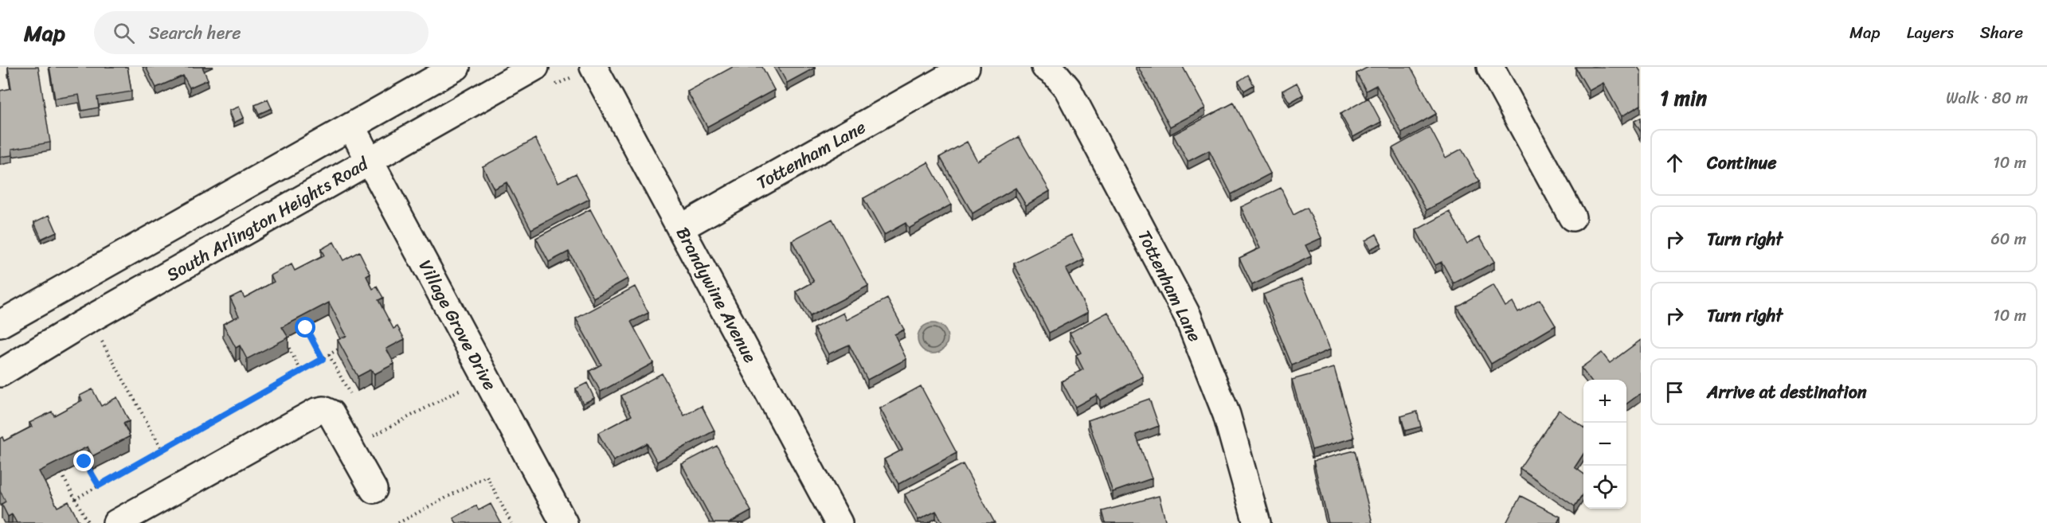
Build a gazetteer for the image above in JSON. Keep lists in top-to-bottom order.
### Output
{
  "streets": {
    "street": [
      "Tottenham Lane",
      "South Arlington Heights Road",
      "Brandywine Avenue",
      "Village Grove Drive"
    ]
  },
  "crossings": [
    ["Tottenham Lane", "Brandywine Avenue"],
    ["South Arlington Heights Road", "Village Grove Drive"]
  ],
  "page": {
    "header": "Map",
    "search": "Search here",
    "nav": ["Map", "Layers", "Share"],
    "heading": ["1 min", "Walk · 80 m"],
    "list": [
      ["Continue", "10 m"],
      ["Turn right", "60 m"],
      ["Turn right", "10 m"],
      "Arrive at destination"
    ],
    "map_buttons": ["+", "−"]
  }
}
